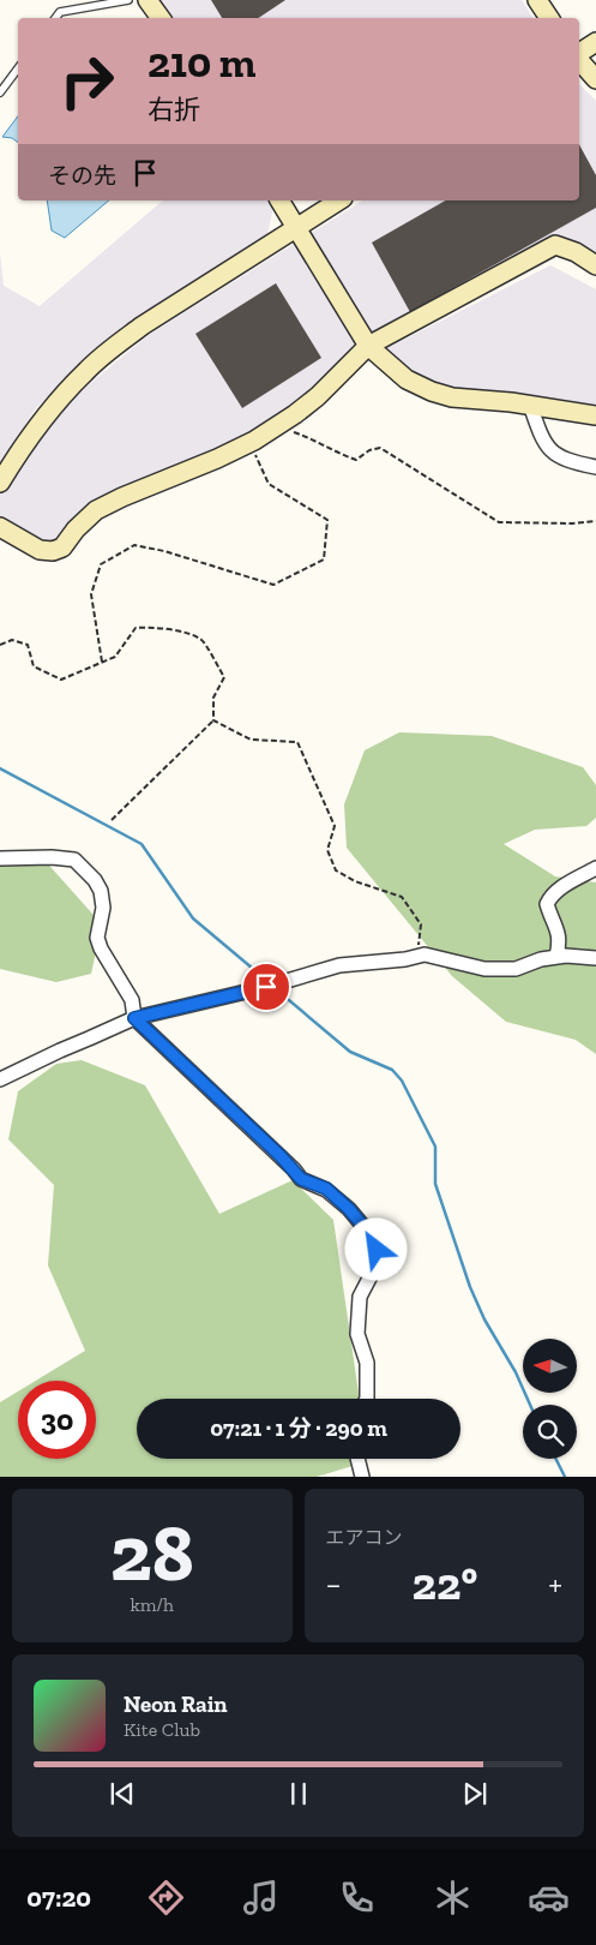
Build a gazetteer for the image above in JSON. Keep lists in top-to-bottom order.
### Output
{
  "north": "left",
  "page": {
    "turn": ["210 m", "右折"],
    "then": "その先",
    "limit": "30",
    "trip": "07:21 · 1 分 · 290 m",
    "tile": [
      ["28", "km/h"],
      "エアコン"
    ],
    "heat": ["−", "22°", "+"],
    "song": ["Neon Rain", "Kite Club"],
    "tabs": "07:20"
  }
}
